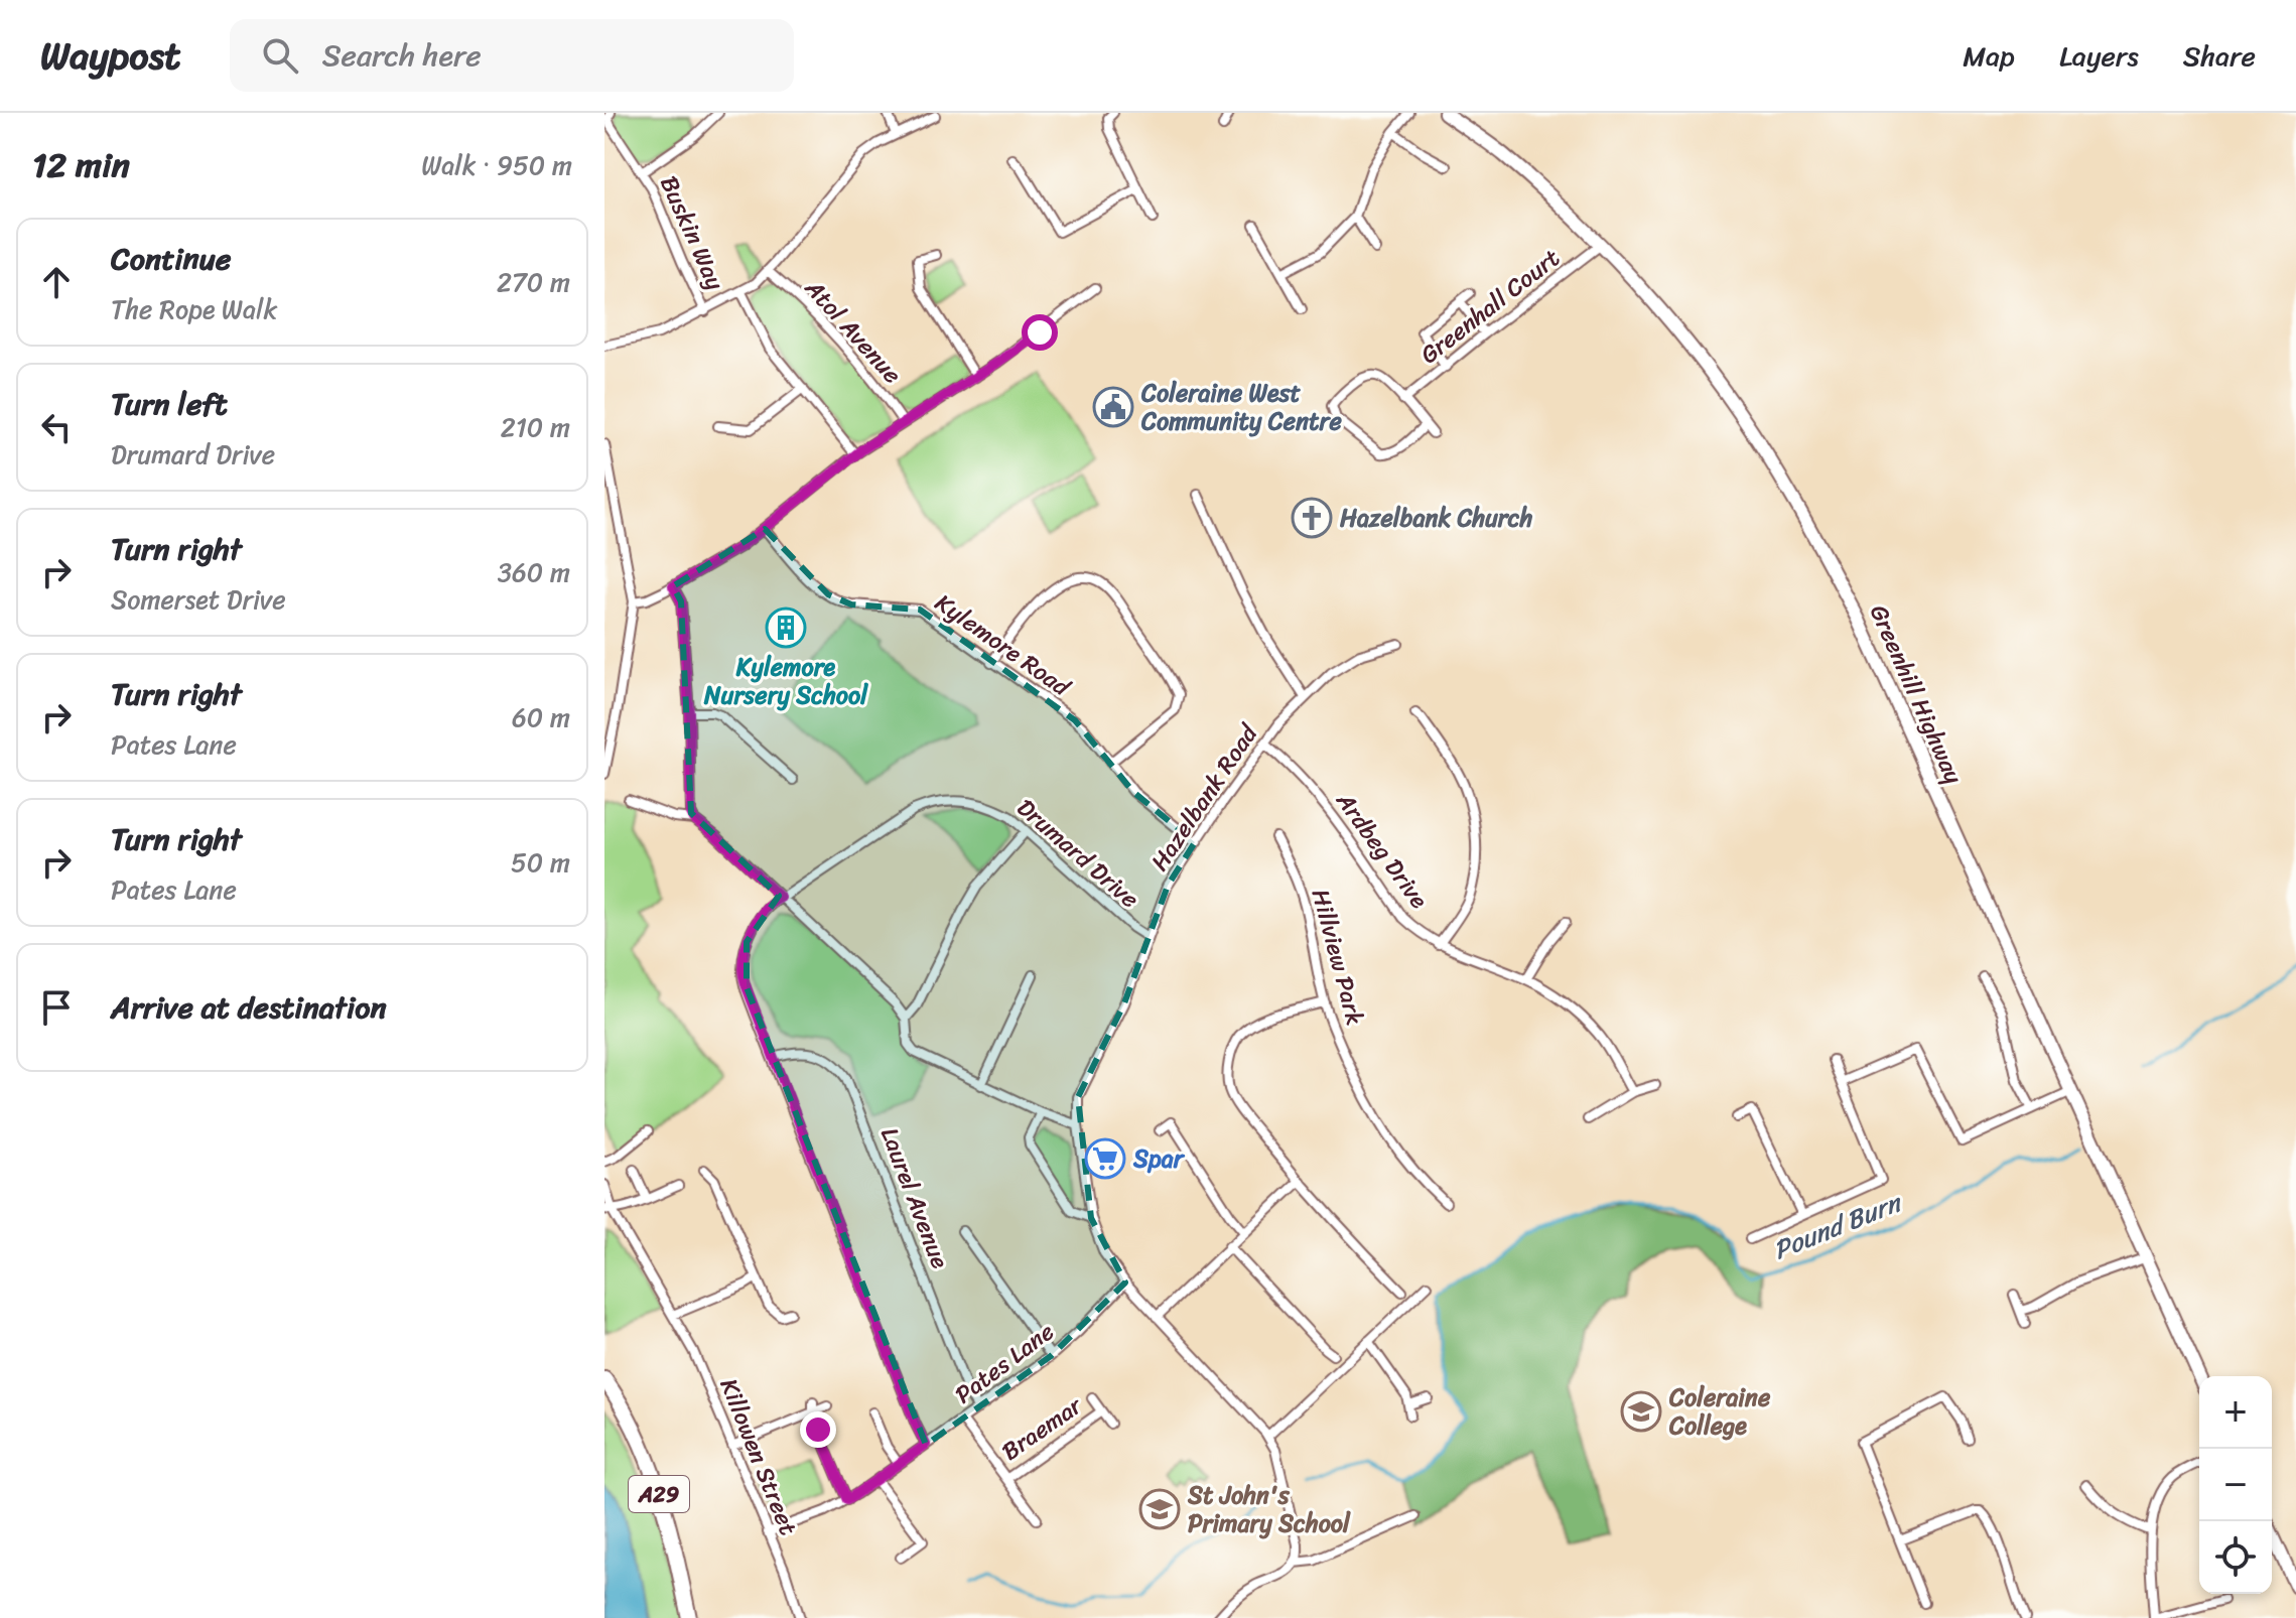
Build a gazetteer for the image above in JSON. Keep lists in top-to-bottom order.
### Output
{
  "streets": {
    "main road": ["Greenhill Highway", "A29"],
    "street": [
      "Buskin Way",
      "Greenhall Court",
      "Atol Avenue",
      "Kylemore Road",
      "Hazelbank Road",
      "Ardbeg Drive",
      "Drumard Drive",
      "Hillview Park",
      "Laurel Avenue",
      "Pates Lane",
      "Braemar",
      "Killowen Street"
    ]
  },
  "crossings": [
    ["Greenhall Court", "Greenhill Highway"],
    ["Kylemore Road", "Hazelbank Road"],
    ["Hazelbank Road", "Ardbeg Drive"],
    ["Hazelbank Road", "Drumard Drive"],
    ["Hazelbank Road", "Pates Lane"],
    ["Drumard Drive", "Laurel Avenue"],
    ["Drumard Drive", "Pates Lane"],
    ["Laurel Avenue", "Pates Lane"],
    ["Pates Lane", "Braemar"],
    ["Pates Lane", "Killowen Street"]
  ],
  "water": ["Pound Burn"],
  "places": {
    "public building": ["Coleraine West Community Centre"],
    "church": ["Hazelbank Church"],
    "building": ["Kylemore Nursery School"],
    "supermarket": ["Spar"],
    "school or university": ["Coleraine College", "St John's Primary School"]
  },
  "page": {
    "header": "Waypost",
    "search": "Search here",
    "nav": ["Map", "Layers", "Share"],
    "heading": ["12 min", "Walk · 950 m"],
    "list": [
      ["Continue", "The Rope Walk", "270 m"],
      ["Turn left", "Drumard Drive", "210 m"],
      ["Turn right", "Somerset Drive", "360 m"],
      ["Turn right", "Pates Lane", "60 m"],
      ["Turn right", "Pates Lane", "50 m"],
      "Arrive at destination"
    ],
    "map_buttons": ["+", "−"]
  }
}
